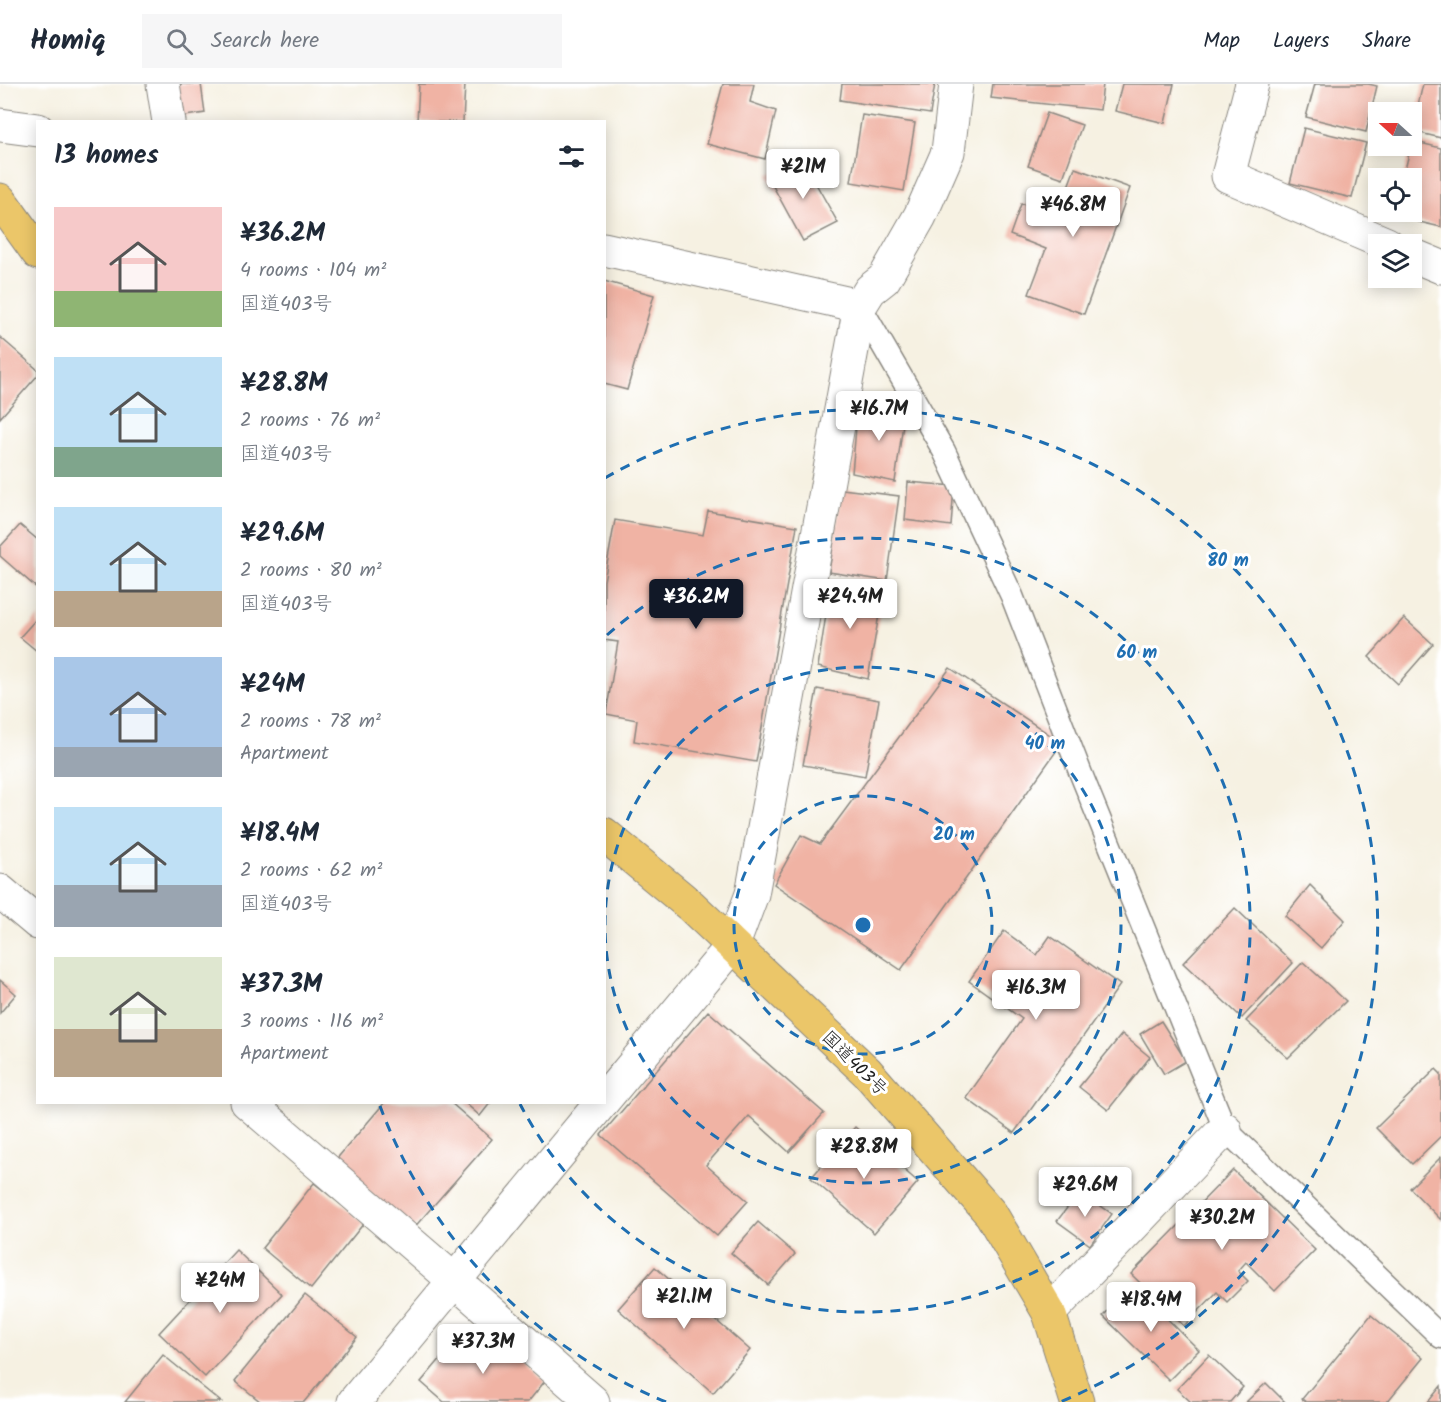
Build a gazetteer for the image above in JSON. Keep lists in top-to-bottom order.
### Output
{
  "streets": {
    "highway": ["国道403号"]
  },
  "north": "left",
  "page": {
    "header": "Homiq",
    "search": "Search here",
    "nav": ["Map", "Layers", "Share"],
    "heading": "13 homes",
    "price": [
      "¥21M",
      "¥46.8M",
      "¥16.7M",
      "¥36.2M",
      "¥24.4M",
      "¥16.3M",
      "¥28.8M",
      "¥29.6M",
      "¥30.2M",
      "¥24M",
      "¥21.1M",
      "¥18.4M",
      "¥37.3M"
    ],
    "list": [
      {
        "name": "¥36.2M",
        "note": "4 rooms · 104 m² · 国道403号"
      },
      {
        "name": "¥28.8M",
        "note": "2 rooms · 76 m² · 国道403号"
      },
      {
        "name": "¥29.6M",
        "note": "2 rooms · 80 m² · 国道403号"
      },
      {
        "name": "¥24M",
        "note": "2 rooms · 78 m² · Apartment"
      },
      {
        "name": "¥18.4M",
        "note": "2 rooms · 62 m² · 国道403号"
      },
      {
        "name": "¥37.3M",
        "note": "3 rooms · 116 m² · Apartment"
      }
    ]
  },
  "rings": [
    "80 m",
    "60 m",
    "40 m",
    "20 m"
  ]
}
